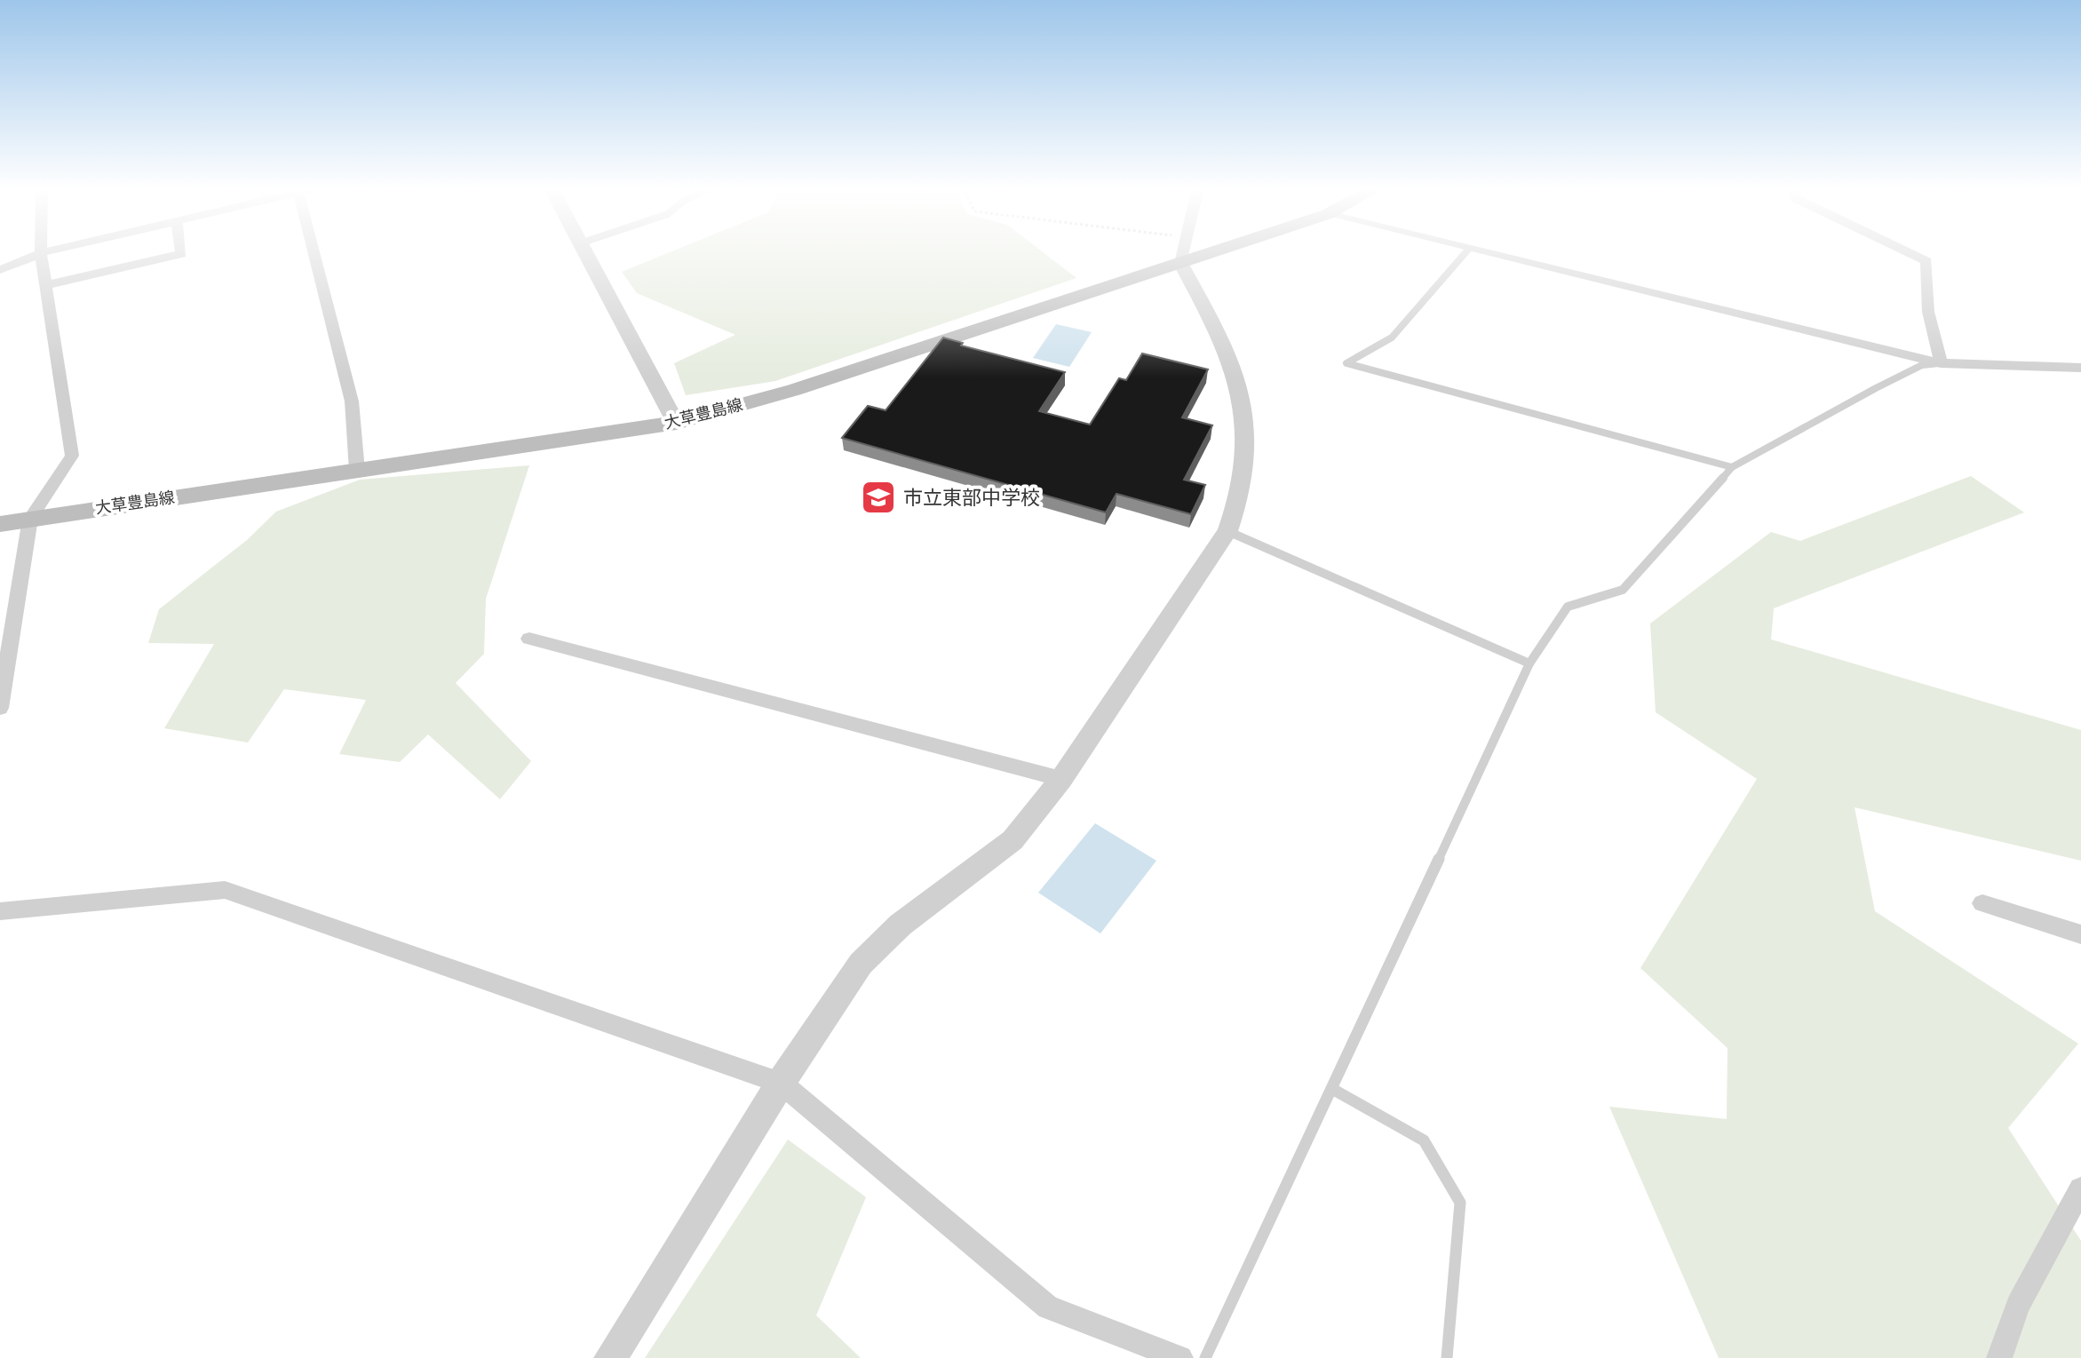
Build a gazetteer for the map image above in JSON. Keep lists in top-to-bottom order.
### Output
{
  "streets": {
    "main road": ["大草豊島線"]
  },
  "places": {
    "school or university": ["市立東部中学校"]
  }
}
